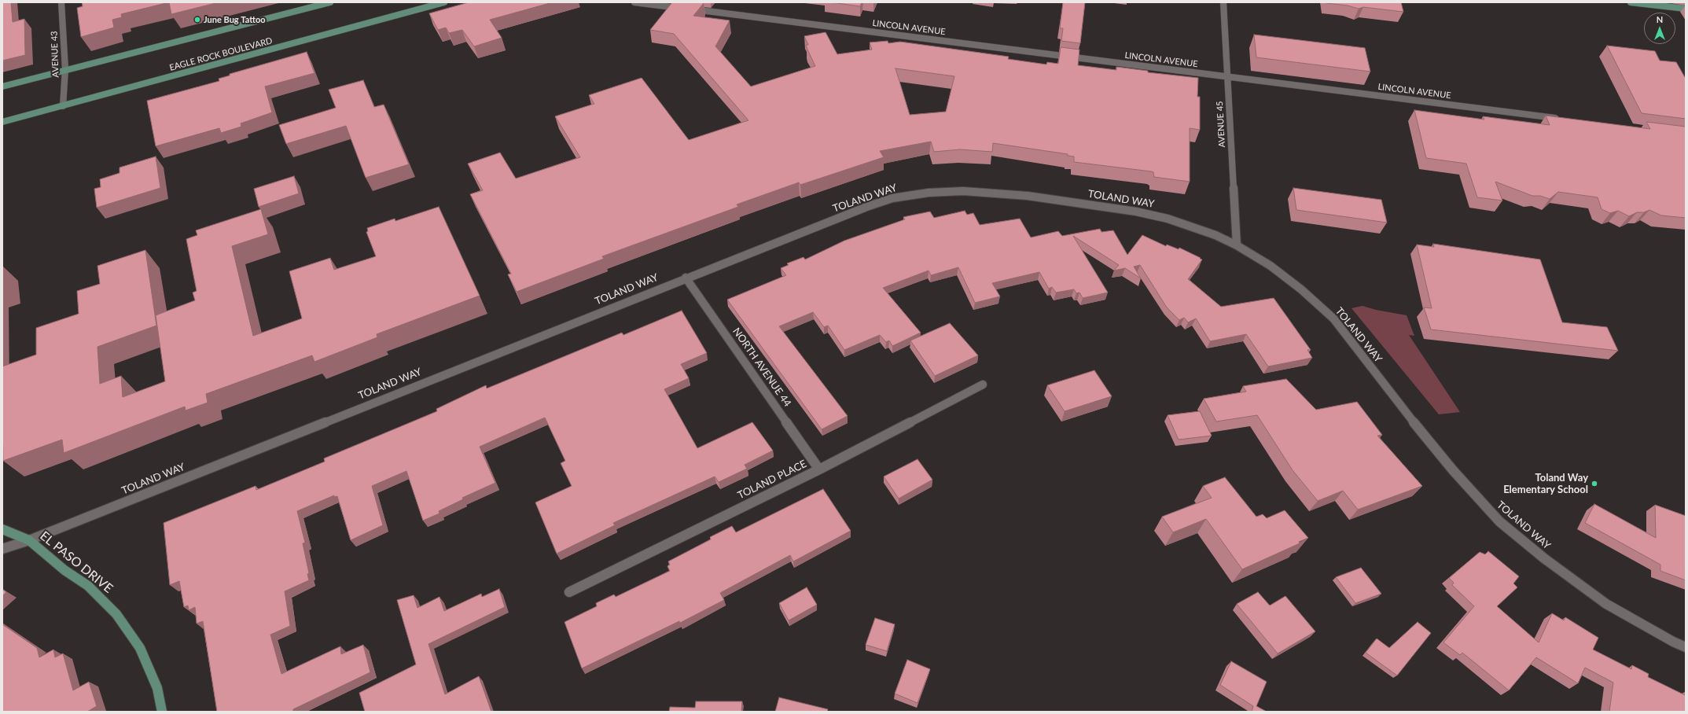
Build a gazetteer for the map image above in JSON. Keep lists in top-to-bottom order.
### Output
{
  "streets": {
    "main road": ["EAGLE ROCK BOULEVARD", "EL PASO DRIVE"],
    "street": [
      "LINCOLN AVENUE",
      "AVENUE 43",
      "AVENUE 45",
      "TOLAND WAY",
      "NORTH AVENUE 44",
      "TOLAND PLACE"
    ]
  },
  "crossings": [
    ["LINCOLN AVENUE", "AVENUE 45"],
    ["AVENUE 43", "EAGLE ROCK BOULEVARD"],
    ["AVENUE 45", "TOLAND WAY"],
    ["TOLAND WAY", "NORTH AVENUE 44"],
    ["TOLAND WAY", "EL PASO DRIVE"],
    ["NORTH AVENUE 44", "TOLAND PLACE"]
  ],
  "places": ["June Bug Tattoo", "Toland Way Elementary School"],
  "north": "top"
}
